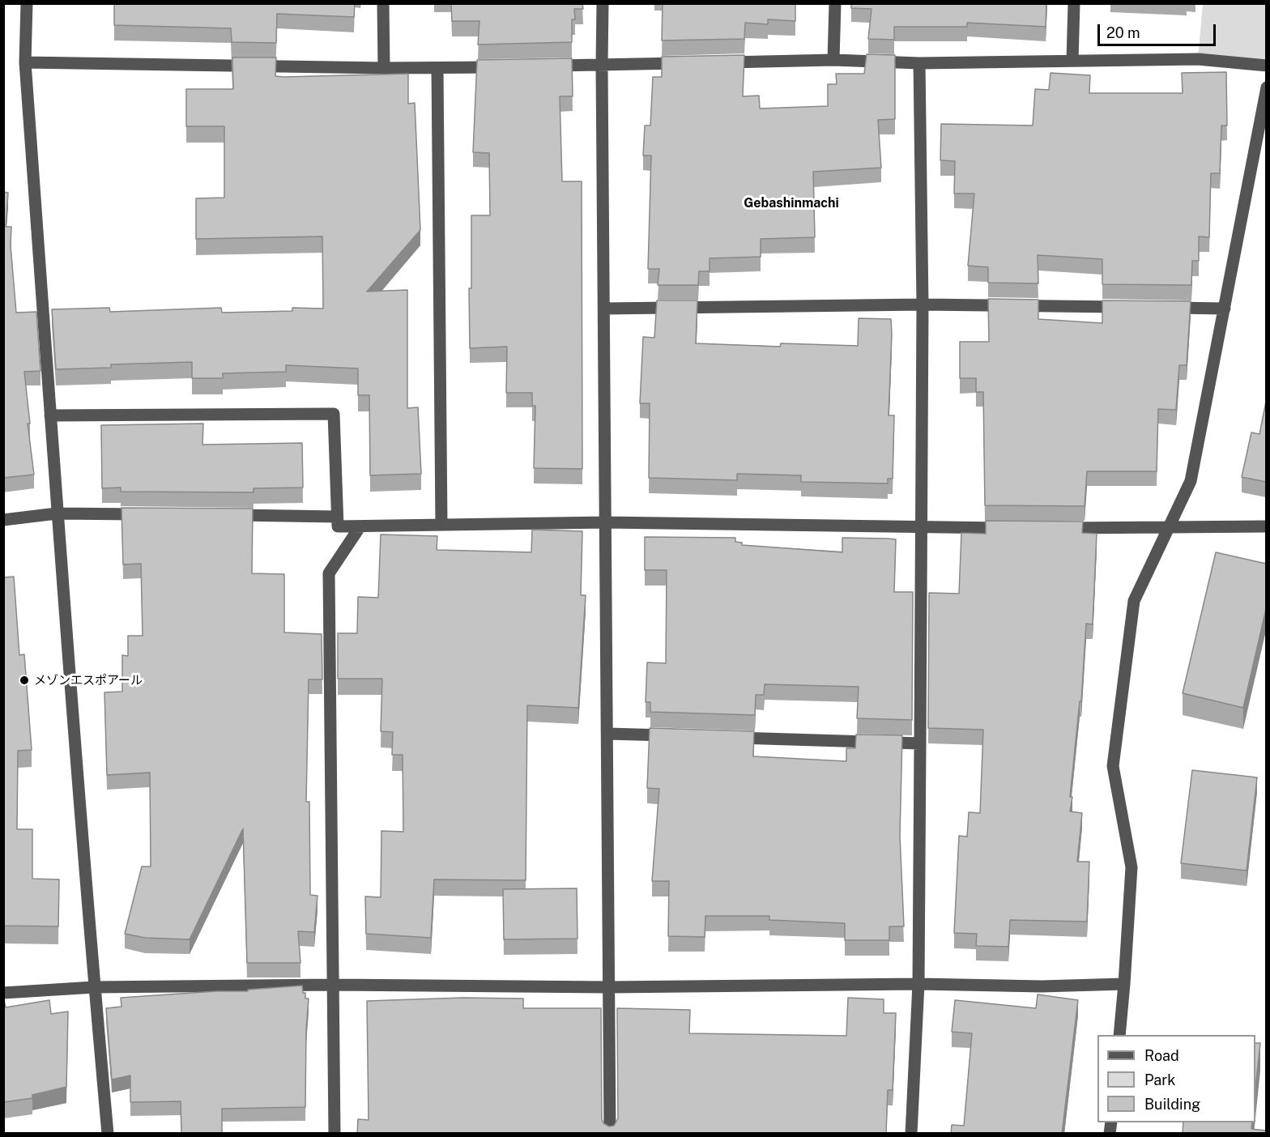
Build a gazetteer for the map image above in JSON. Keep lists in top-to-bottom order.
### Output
{
  "districts": ["Gebashinmachi"],
  "places": ["メゾンエスポアール"],
  "legend": ["Road", "Park", "Building"],
  "scale_bar": "20 m"
}
